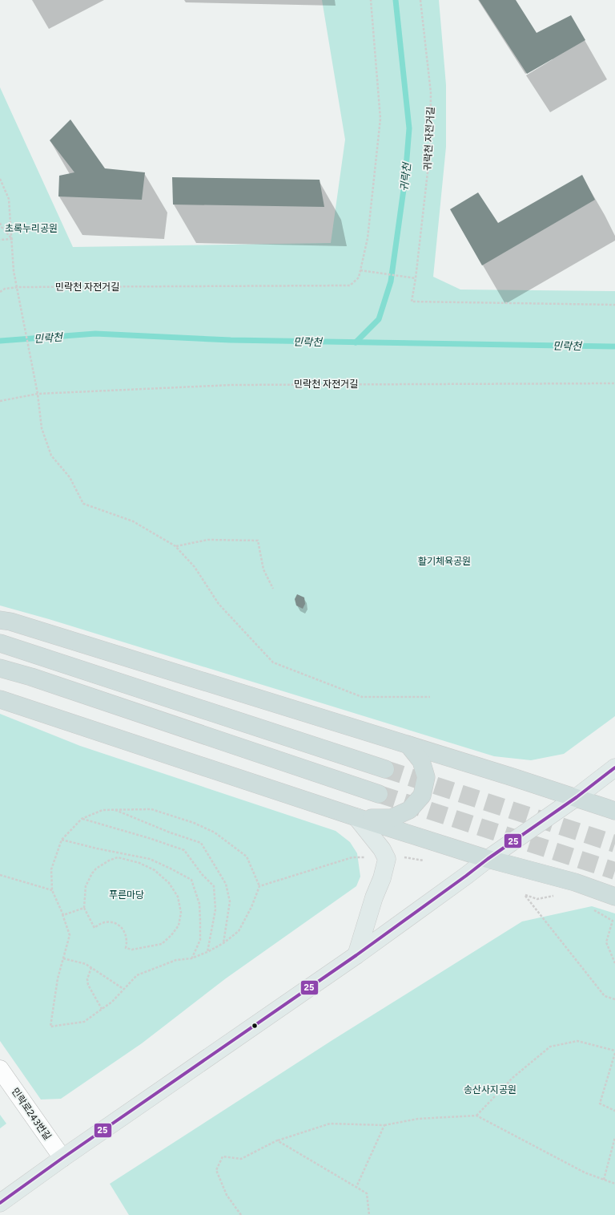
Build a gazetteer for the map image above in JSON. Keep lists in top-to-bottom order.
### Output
{
  "streets": {
    "street": ["민락로243번길"],
    "path": ["귀락천 자전거길", "민락천 자전거길"]
  },
  "water": ["귀락천", "민락천"],
  "parks": [
    "초록누리공원",
    "활기체육공원",
    "푸른마당",
    "송산사지공원"
  ],
  "lines": ["transit line 25"]
}
